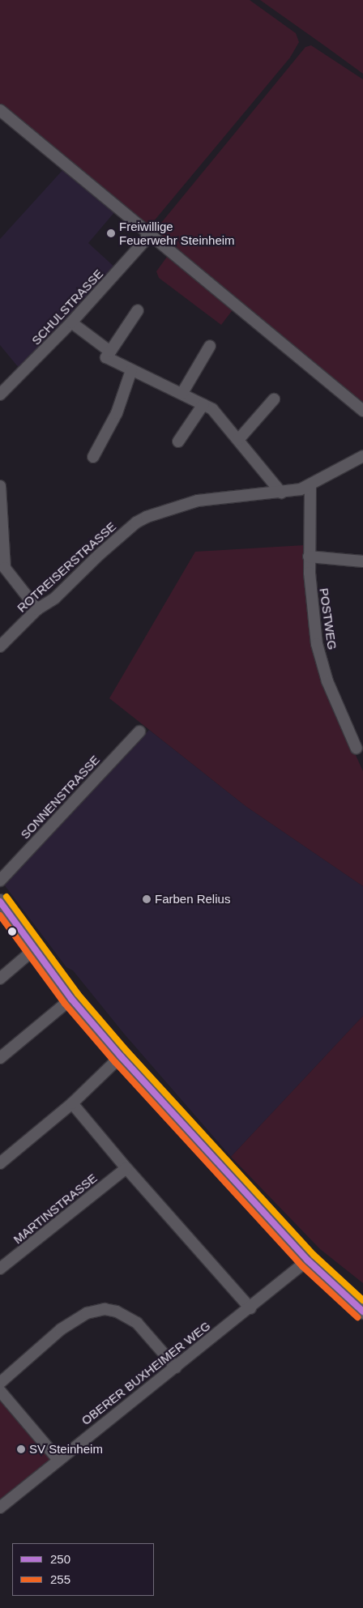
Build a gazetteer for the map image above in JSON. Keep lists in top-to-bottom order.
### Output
{
  "streets": {
    "street": [
      "SCHULSTRASSE",
      "ROTREISERSTRASSE",
      "POSTWEG",
      "SONNENSTRASSE",
      "MARTINSTRASSE",
      "OBERER BUXHEIMER WEG"
    ]
  },
  "crossings": [
    ["ROTREISERSTRASSE", "POSTWEG"]
  ],
  "places": ["Freiwillige Feuerwehr Steinheim", "Farben Relius", "SV Steinheim"],
  "lines": ["transit line 250", "transit line 255"],
  "legend": ["250", "255"]
}
